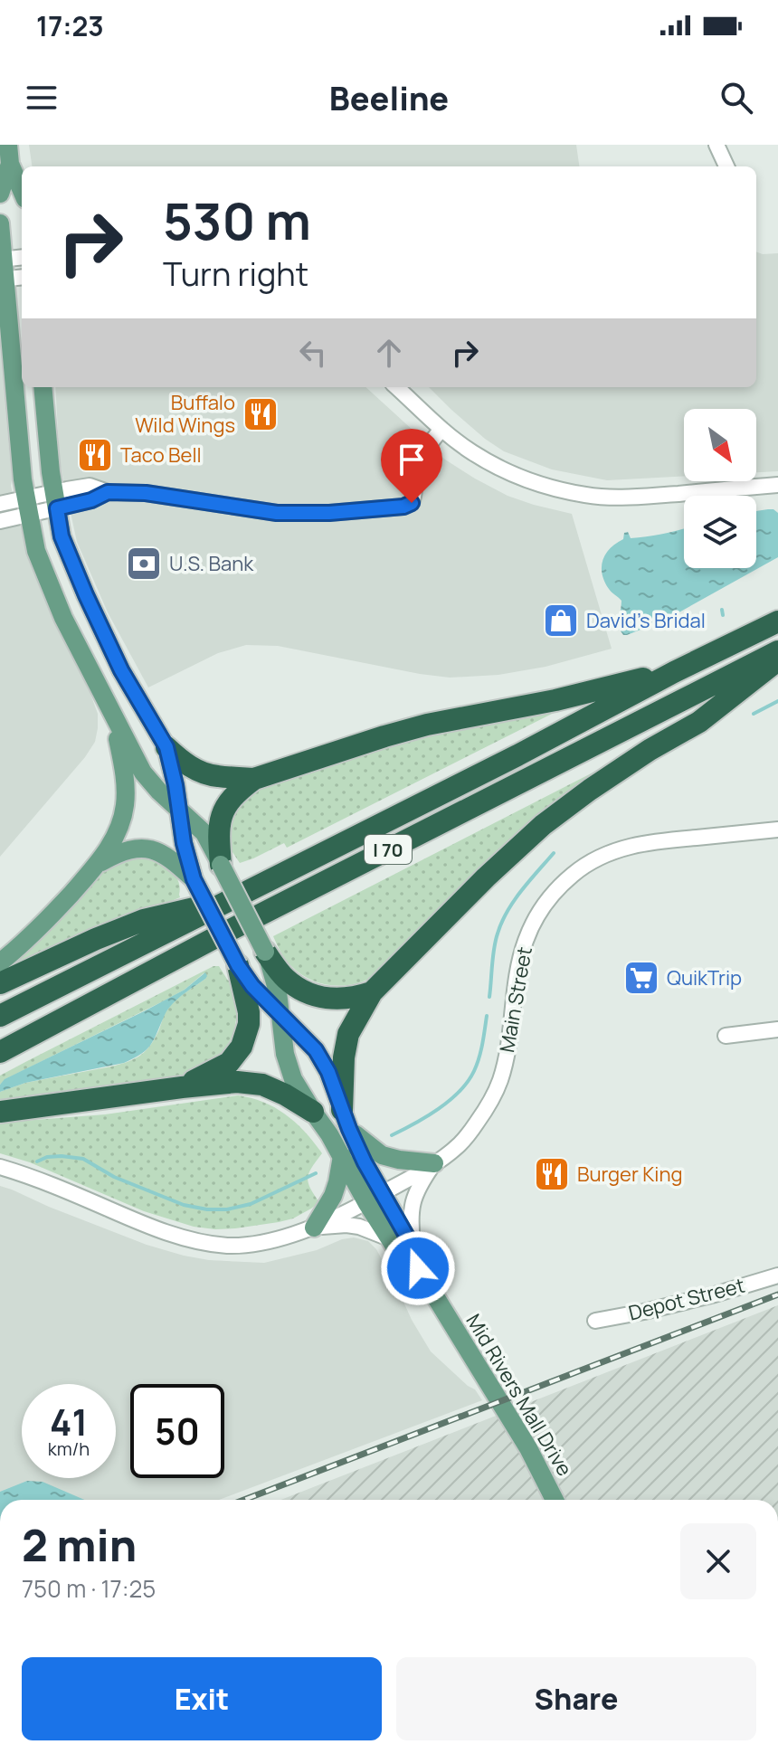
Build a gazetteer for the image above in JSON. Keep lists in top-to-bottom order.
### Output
{
  "streets": {
    "highway": ["I 70"],
    "main road": ["Mid Rivers Mall Drive"],
    "street": ["Main Street", "Depot Street"]
  },
  "crossings": [
    ["Main Street", "Mid Rivers Mall Drive"]
  ],
  "places": {
    "restaurant": ["Buffalo Wild Wings", "Taco Bell", "Burger King"],
    "bank": ["U.S. Bank"],
    "shop": ["David's Bridal"],
    "supermarket": ["QuikTrip"]
  },
  "north": "bottom right",
  "page": {
    "status": "17:23",
    "header": "Beeline",
    "turn": ["530 m", "Turn right"],
    "speed": "41 km/h",
    "limit": "50",
    "heading": ["2 min", "750 m · 17:25"],
    "buttons": ["Exit", "Share"]
  }
}
